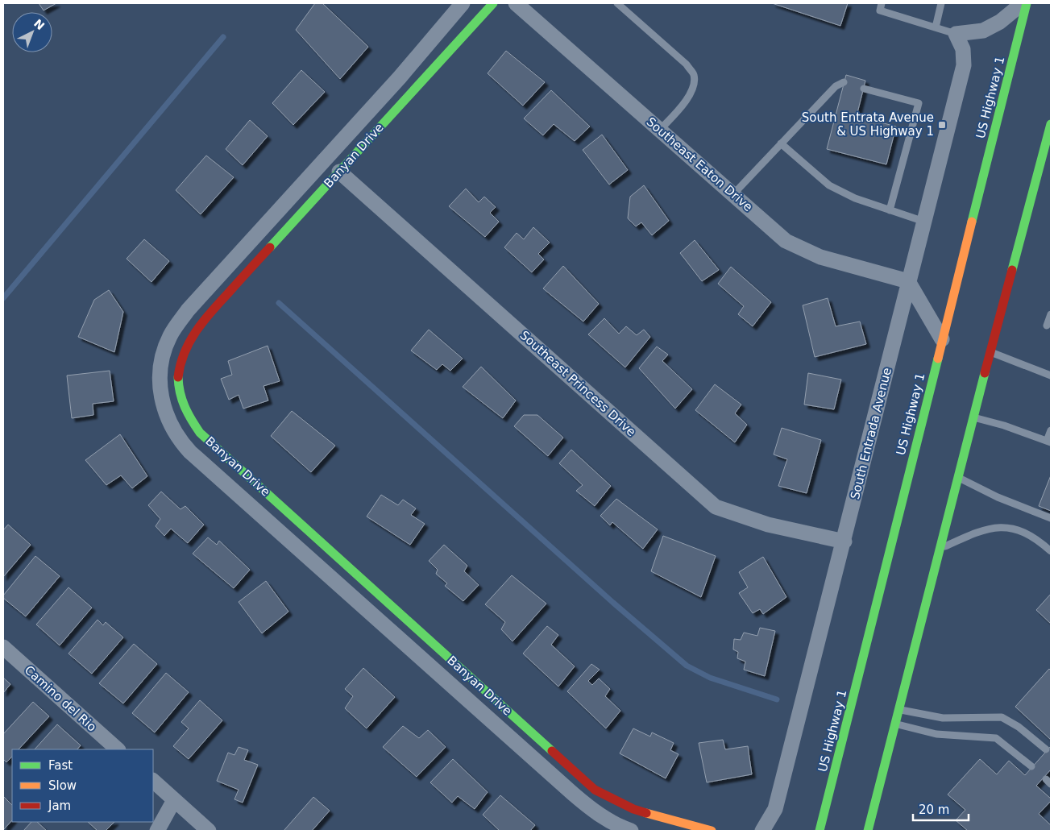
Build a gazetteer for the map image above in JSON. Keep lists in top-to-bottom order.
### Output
{
  "streets": {
    "main road": ["US Highway 1", "Banyan Drive"],
    "street": [
      "Southeast Eaton Drive",
      "Southeast Princess Drive",
      "South Entrada Avenue",
      "Camino del Rio"
    ]
  },
  "crossings": [
    ["Banyan Drive", "Southeast Princess Drive"],
    ["Southeast Eaton Drive", "South Entrada Avenue"],
    ["Southeast Princess Drive", "South Entrada Avenue"]
  ],
  "places": {
    "transit": ["South Entrata Avenue & US Highway 1"]
  },
  "legend": ["Fast", "Slow", "Jam"],
  "scale_bar": "20 m",
  "north": "top right"
}
